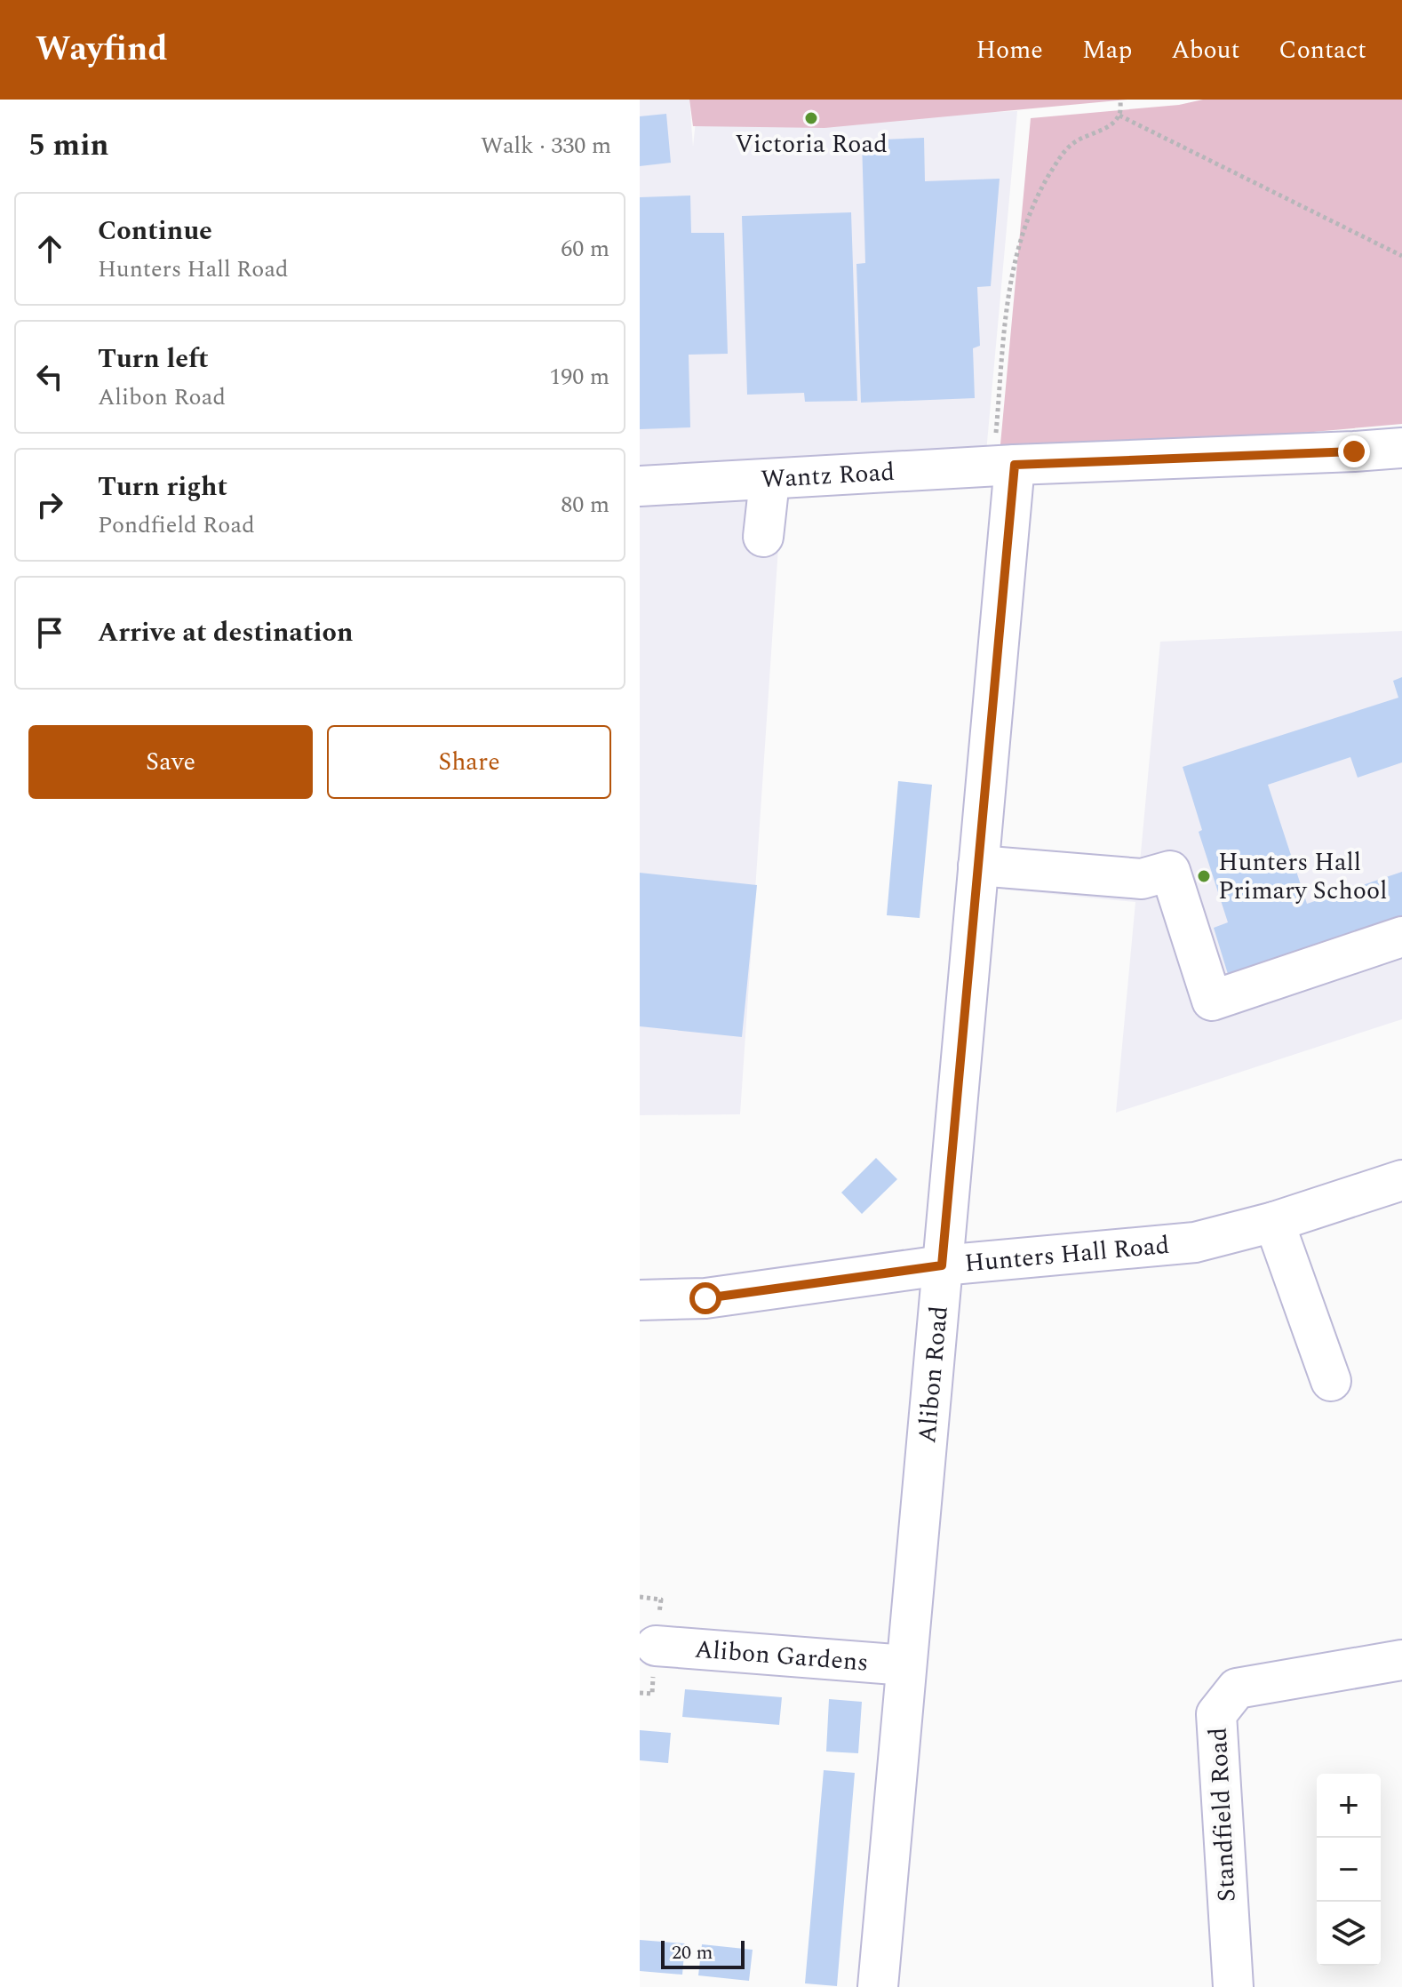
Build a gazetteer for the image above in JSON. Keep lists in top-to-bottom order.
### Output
{
  "streets": {
    "street": [
      "Wantz Road",
      "Hunters Hall Road",
      "Alibon Road",
      "Alibon Gardens",
      "Standfield Road"
    ]
  },
  "crossings": [
    ["Wantz Road", "Alibon Road"],
    ["Hunters Hall Road", "Alibon Road"],
    ["Alibon Road", "Alibon Gardens"]
  ],
  "places": ["Victoria Road", "Hunters Hall Primary School"],
  "scale_bar": "20 m",
  "page": {
    "header": "Wayfind",
    "nav": [
      "Home",
      "Map",
      "About",
      "Contact"
    ],
    "heading": ["5 min", "Walk · 330 m"],
    "list": [
      ["Continue", "Hunters Hall Road", "60 m"],
      ["Turn left", "Alibon Road", "190 m"],
      ["Turn right", "Pondfield Road", "80 m"],
      "Arrive at destination"
    ],
    "buttons": ["Save", "Share"],
    "map_buttons": ["+", "−"],
    "scale": "20 m"
  }
}
